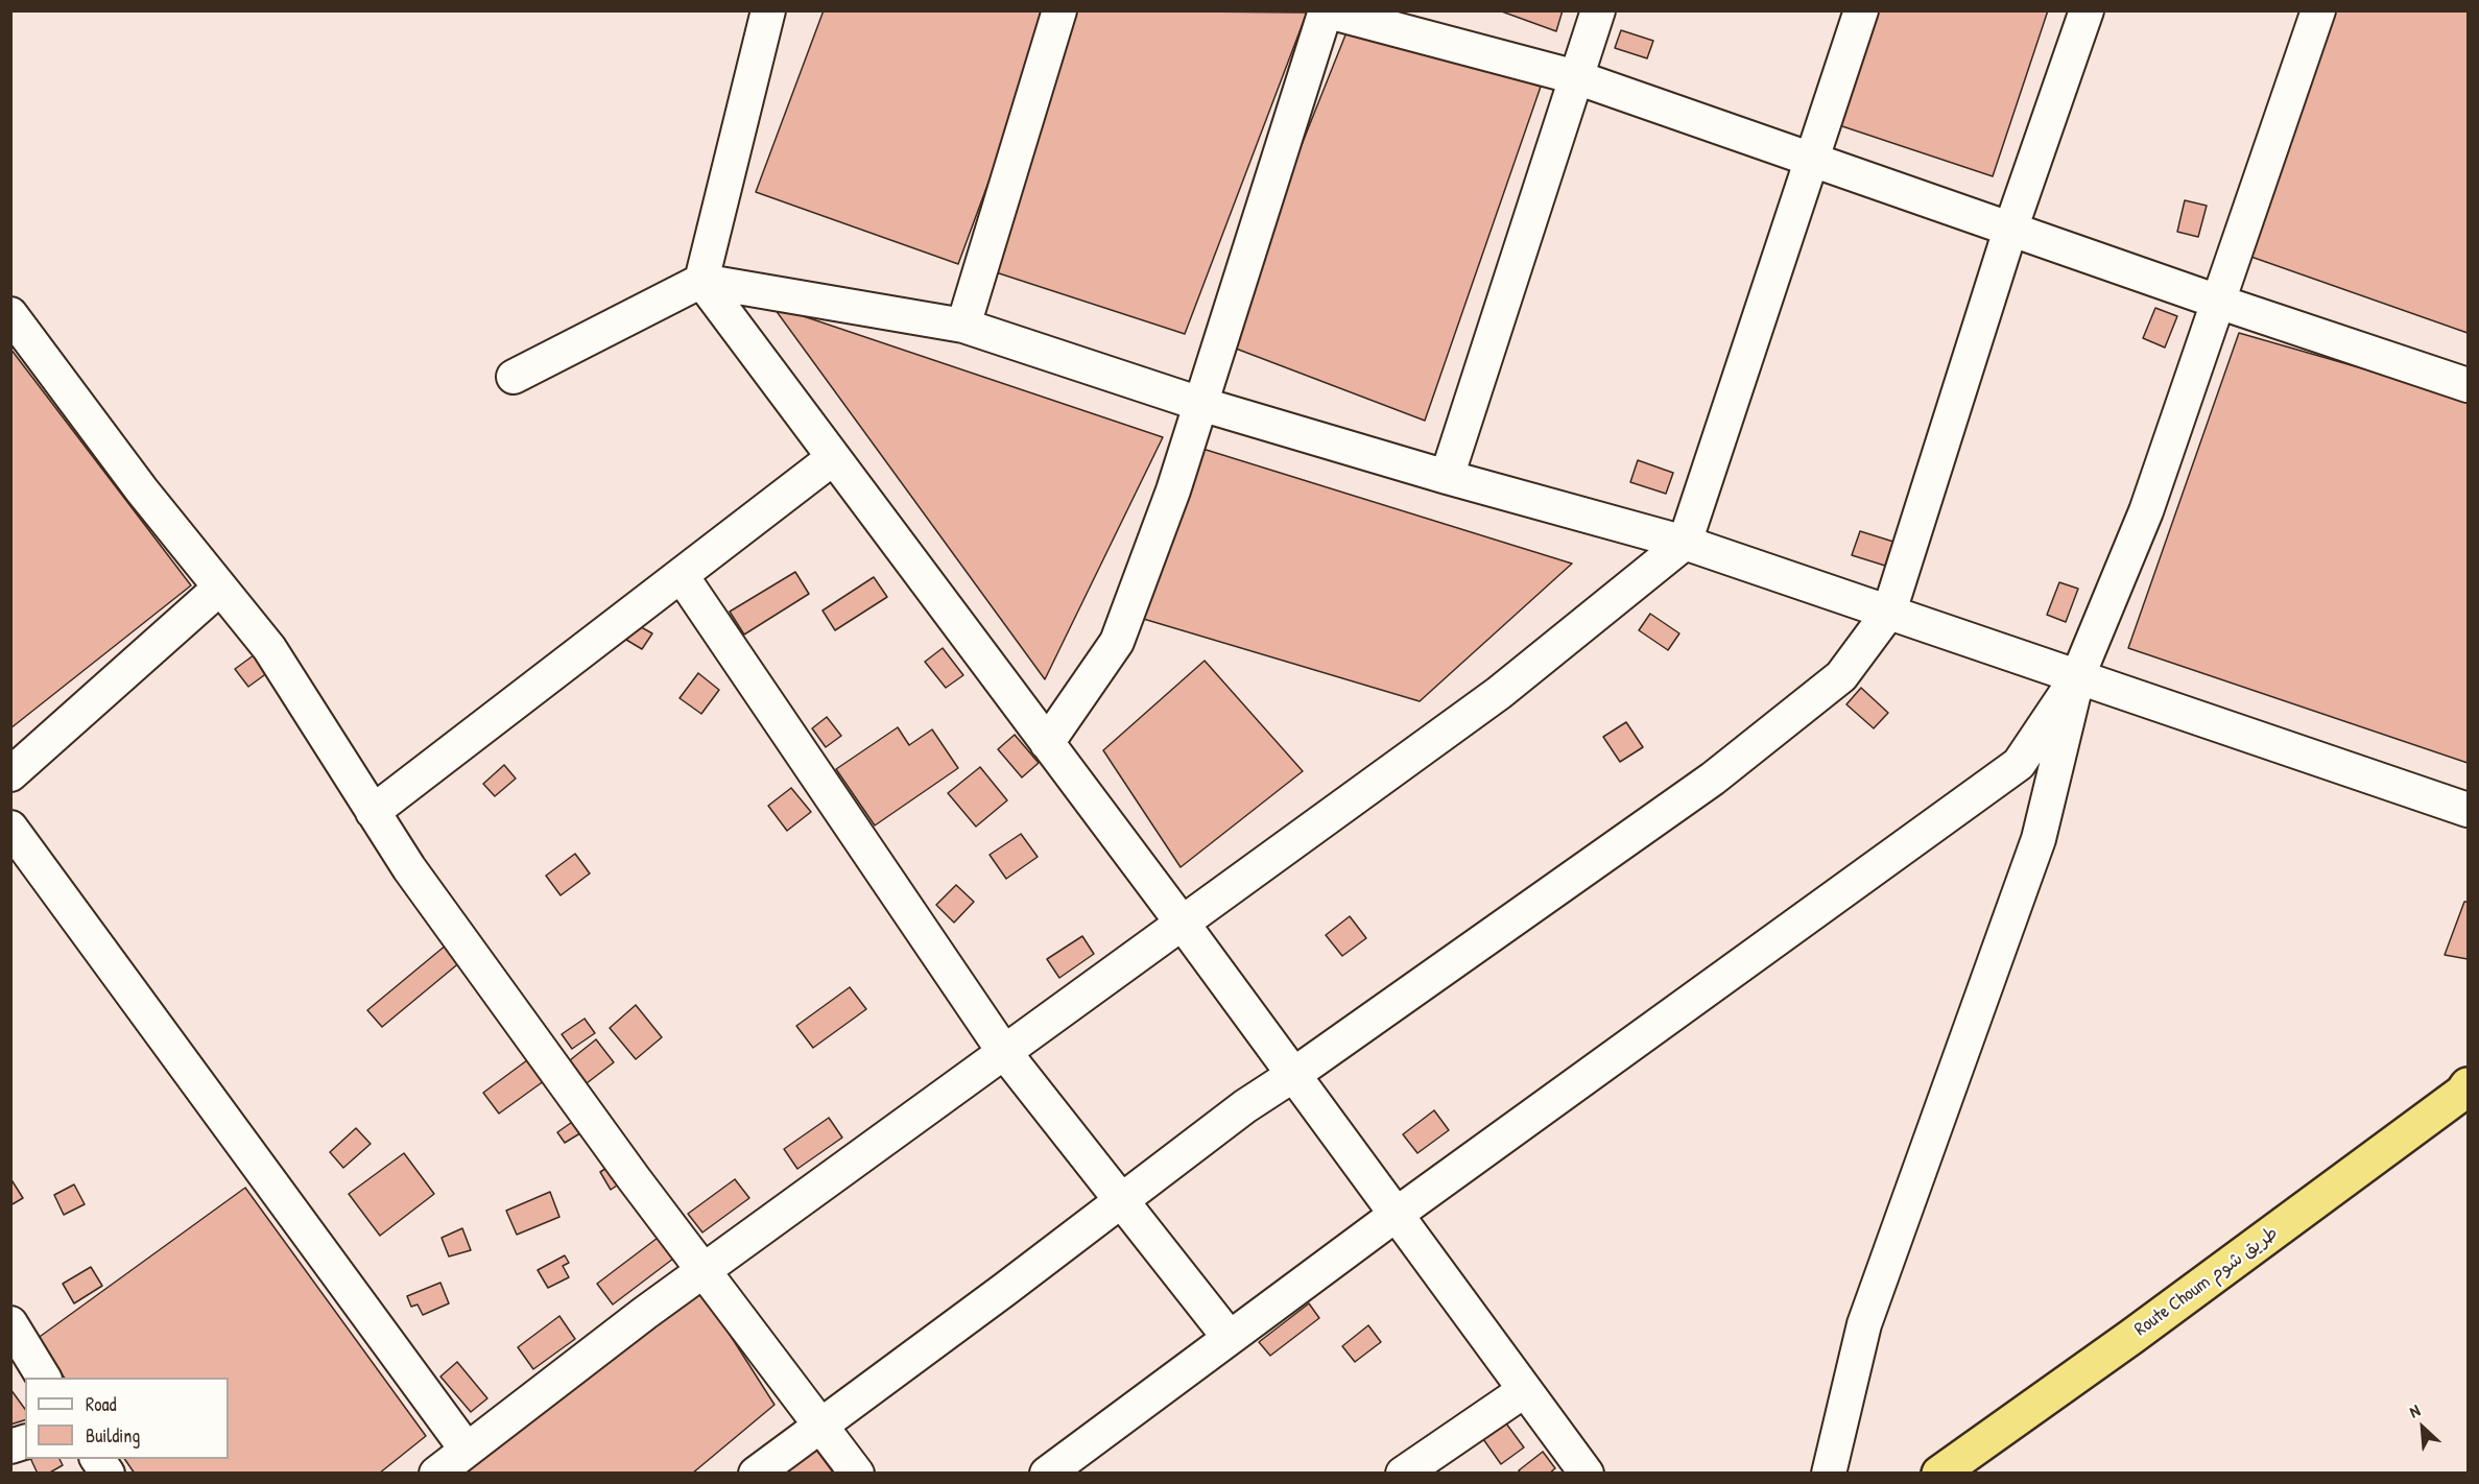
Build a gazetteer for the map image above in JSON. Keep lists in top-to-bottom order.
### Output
{
  "streets": {
    "highway": ["Route Choum طريق شوم"]
  },
  "legend": ["Road", "Building"],
  "north": "top left"
}
